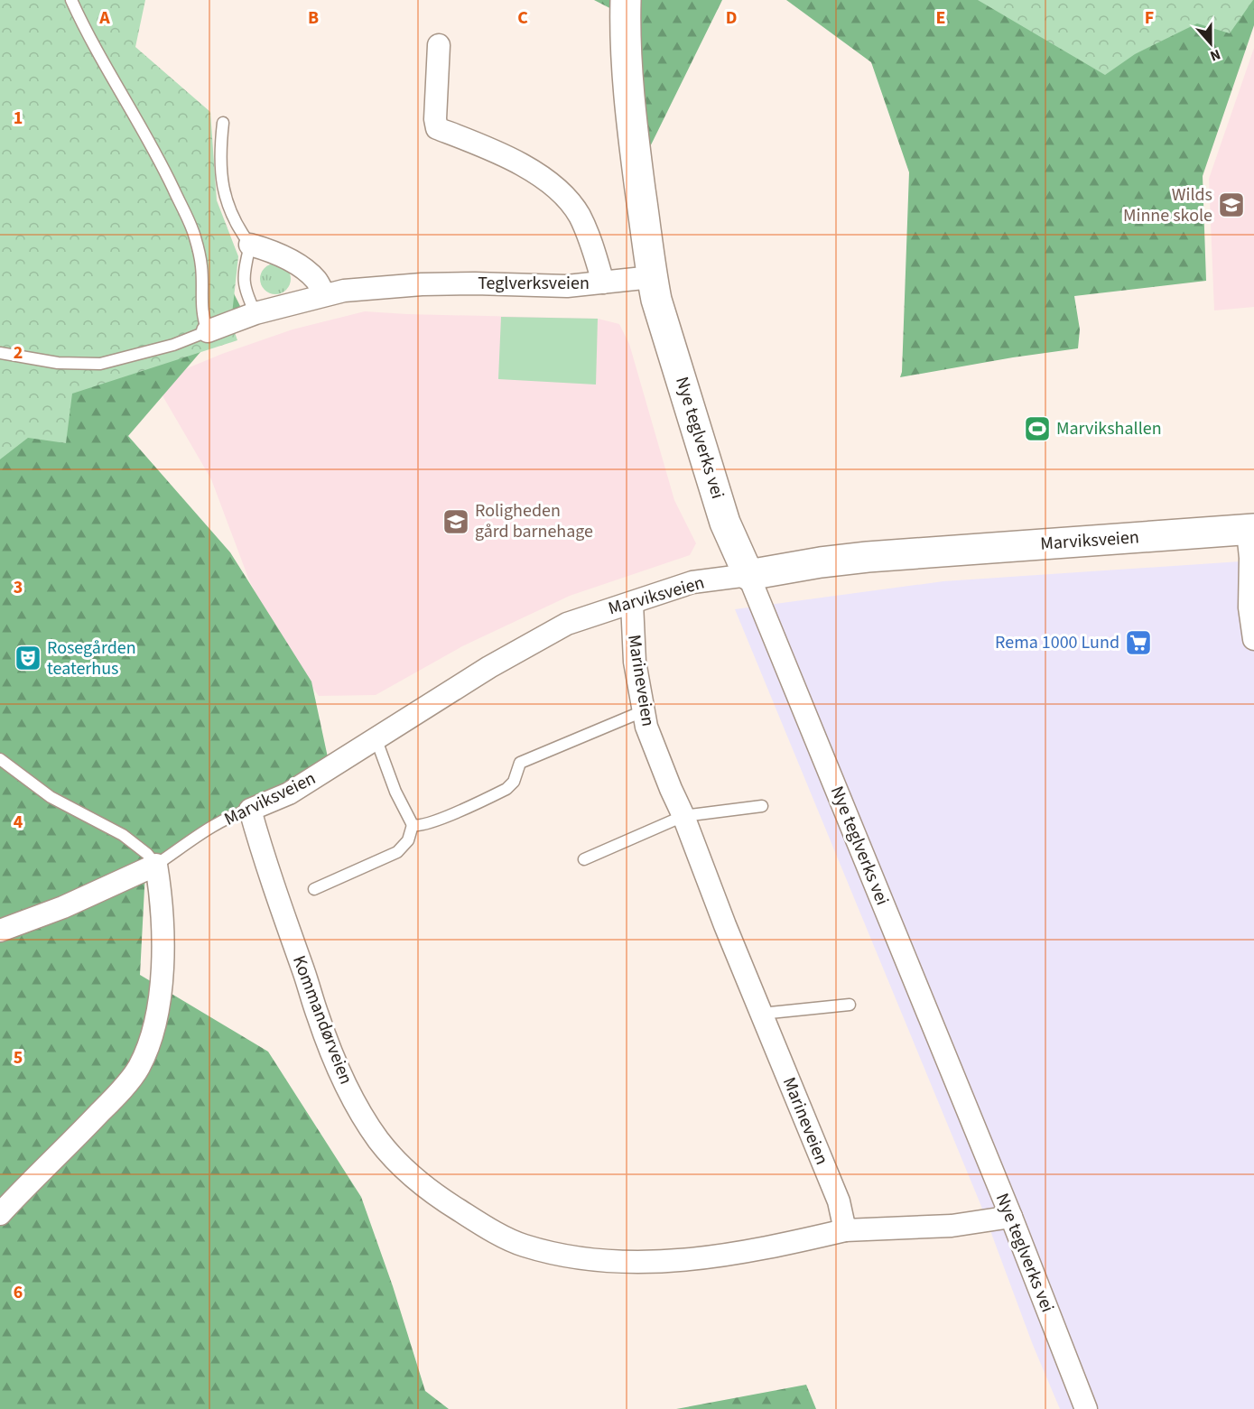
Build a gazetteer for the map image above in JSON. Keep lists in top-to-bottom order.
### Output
{
  "streets": {
    "street": [
      "Teglverksveien",
      "Nye teglverks vei",
      "Marviksveien",
      "Marineveien",
      "Kommandørveien"
    ]
  },
  "crossings": [
    ["Teglverksveien", "Nye teglverks vei"],
    ["Nye teglverks vei", "Marviksveien"],
    ["Marviksveien", "Marineveien"],
    ["Marviksveien", "Kommandørveien"],
    ["Marineveien", "Kommandørveien"]
  ],
  "places": {
    "school or university": ["Wilds Minne skole", "Roligheden gård barnehage"],
    "sports": ["Marvikshallen"],
    "supermarket": ["Rema 1000 Lund"],
    "theatre": ["Rosegården teaterhus"]
  },
  "north": "bottom",
  "grid": {
    "columns": [
      "A",
      "B",
      "C",
      "D",
      "E",
      "F"
    ],
    "rows": [
      "1",
      "2",
      "3",
      "4",
      "5",
      "6"
    ]
  }
}
